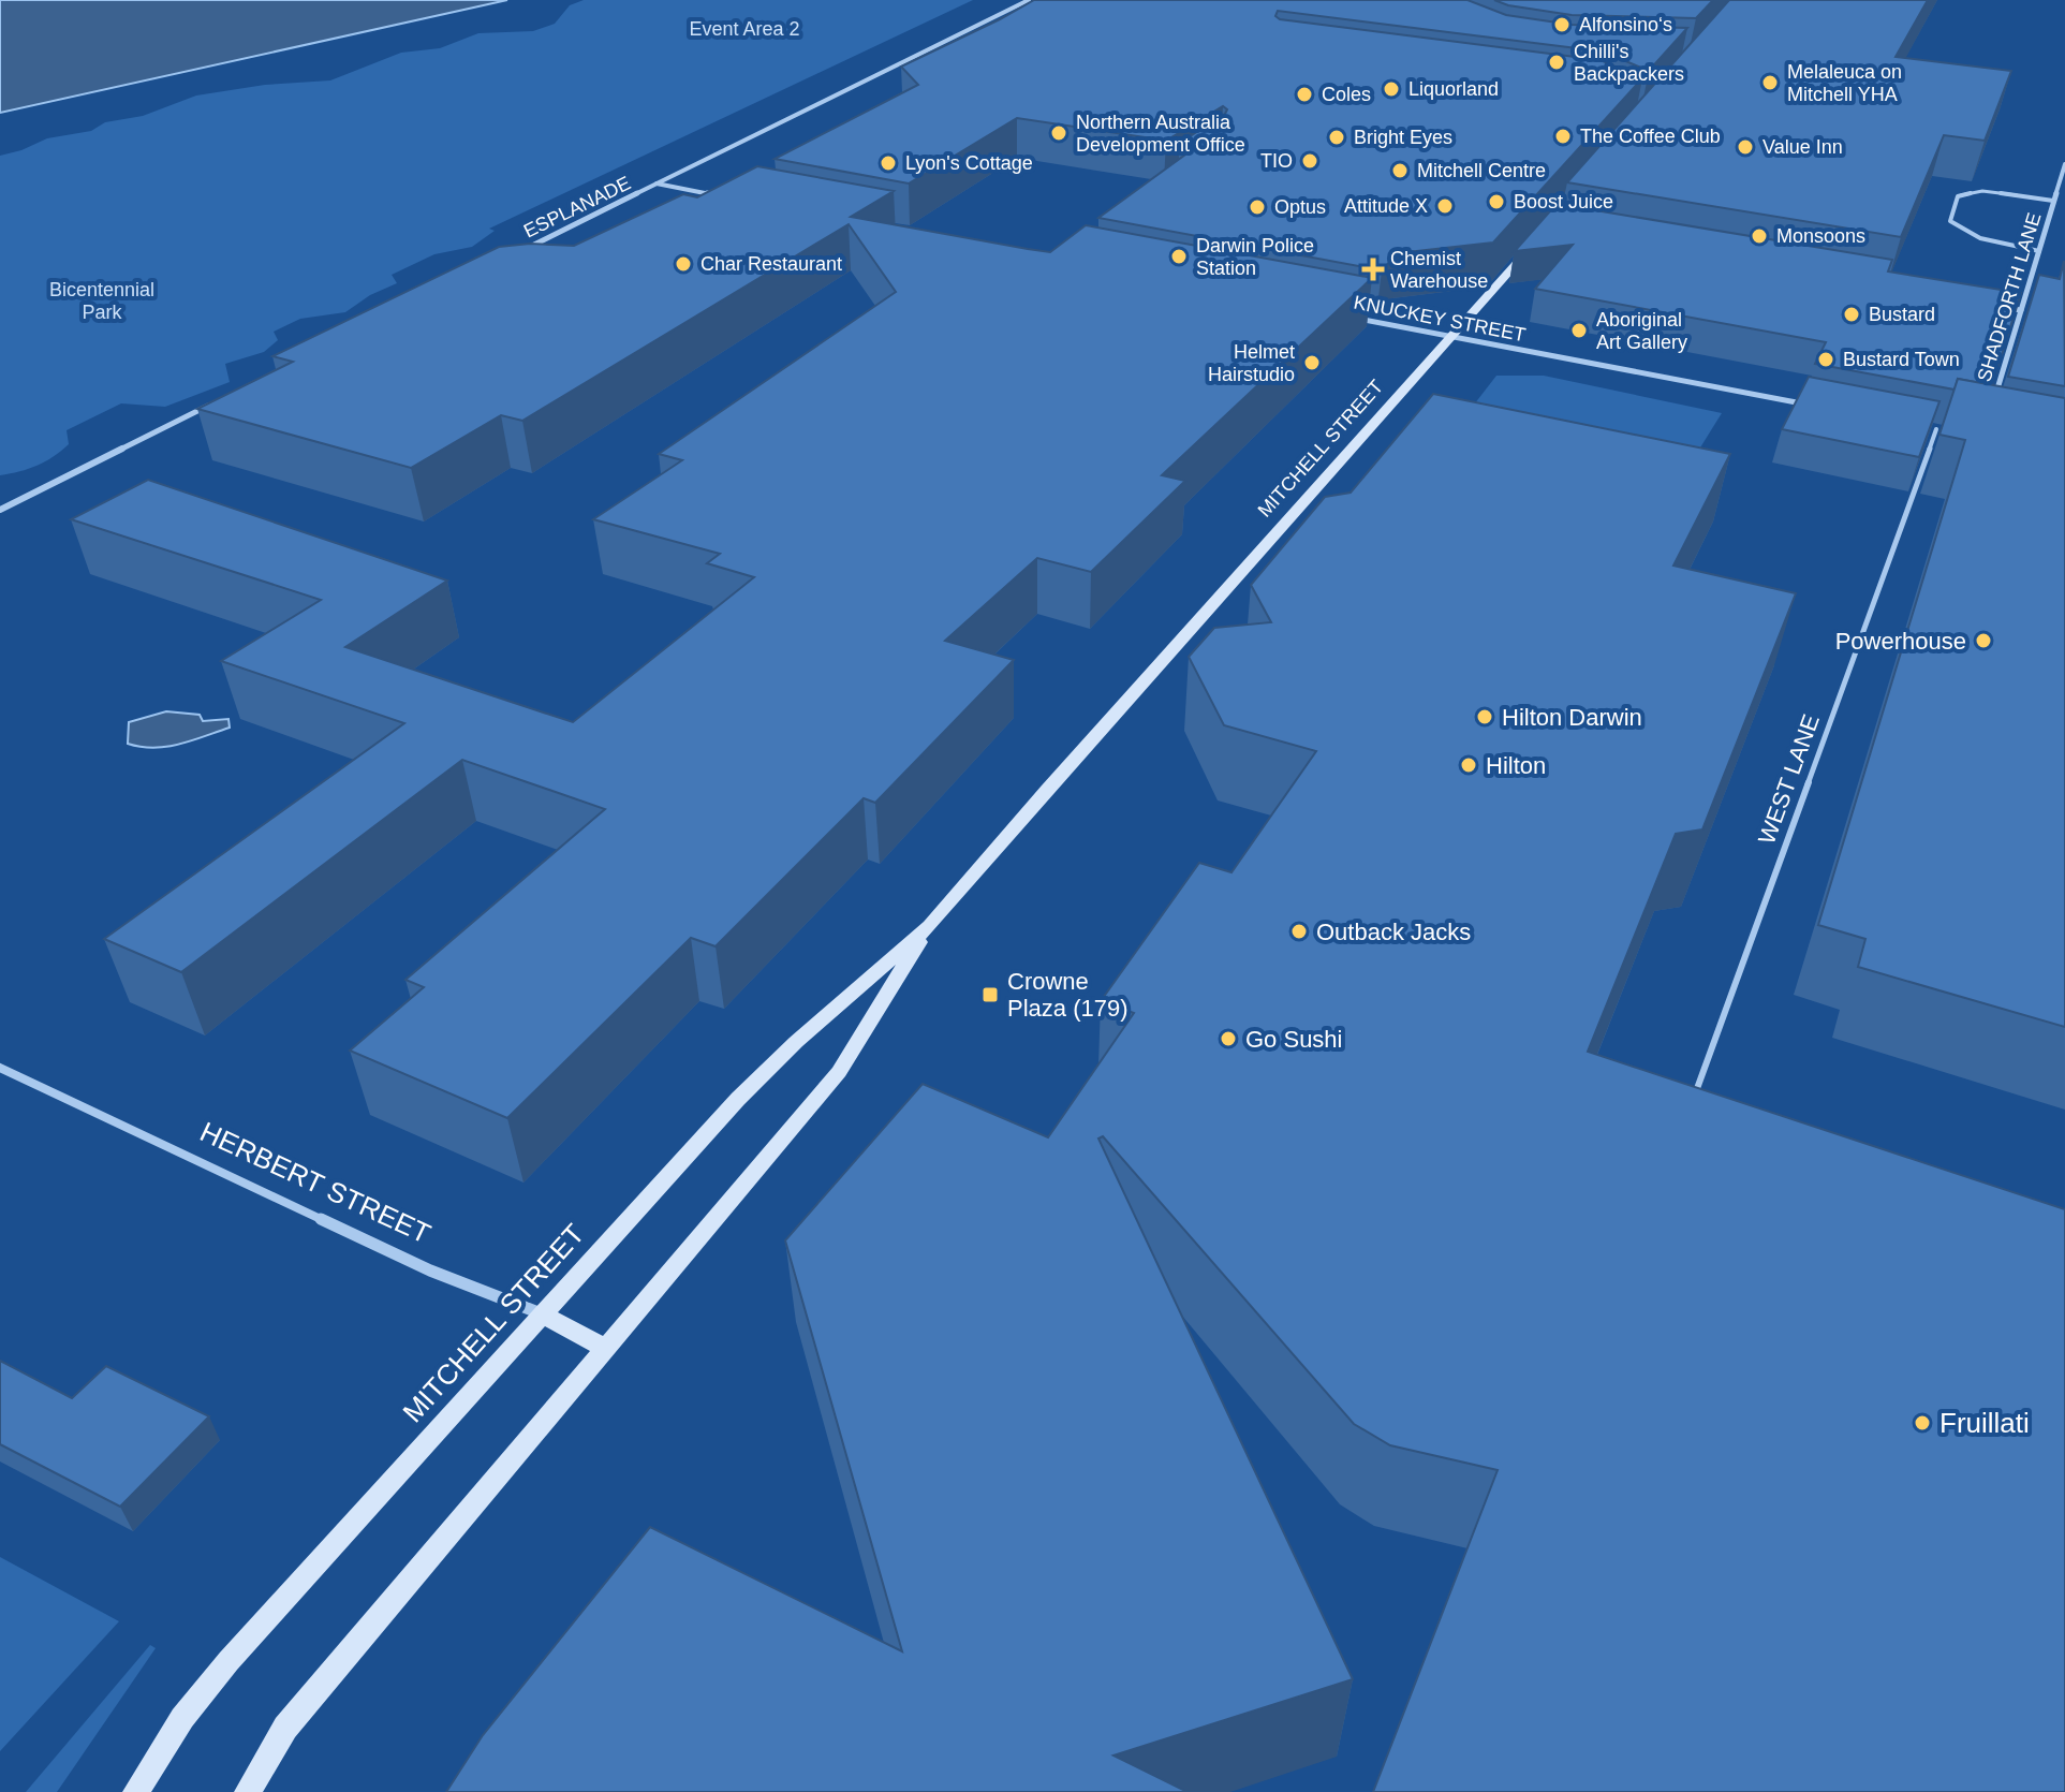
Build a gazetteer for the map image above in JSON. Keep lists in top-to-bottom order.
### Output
{
  "streets": {
    "street": [
      "ESPLANADE",
      "SHADFORTH LANE",
      "KNUCKEY STREET",
      "MITCHELL STREET",
      "HERBERT STREET"
    ],
    "lane": ["WEST LANE"]
  },
  "crossings": [
    ["KNUCKEY STREET", "MITCHELL STREET"],
    ["MITCHELL STREET", "HERBERT STREET"]
  ],
  "parks": ["Event Area 2", "Bicentennial Park"],
  "places": {
    "other": [
      "Alfonsino‘s",
      "Chilli's Backpackers",
      "Melaleuca on Mitchell YHA",
      "Liquorland",
      "Coles",
      "Northern Australia Development Office",
      "The Coffee Club",
      "Bright Eyes",
      "Value Inn",
      "TIO",
      "Lyon's Cottage",
      "Mitchell Centre",
      "Boost Juice",
      "Attitude X",
      "Optus",
      "Monsoons",
      "Darwin Police Station",
      "Char Restaurant",
      "Bustard",
      "Aboriginal Art Gallery",
      "Bustard Town",
      "Helmet Hairstudio",
      "Powerhouse",
      "Hilton Darwin",
      "Hilton",
      "Outback Jacks",
      "Go Sushi",
      "Fruillati"
    ],
    "health": ["Chemist Warehouse"],
    "transit": ["Crowne Plaza (179)"]
  }
}
